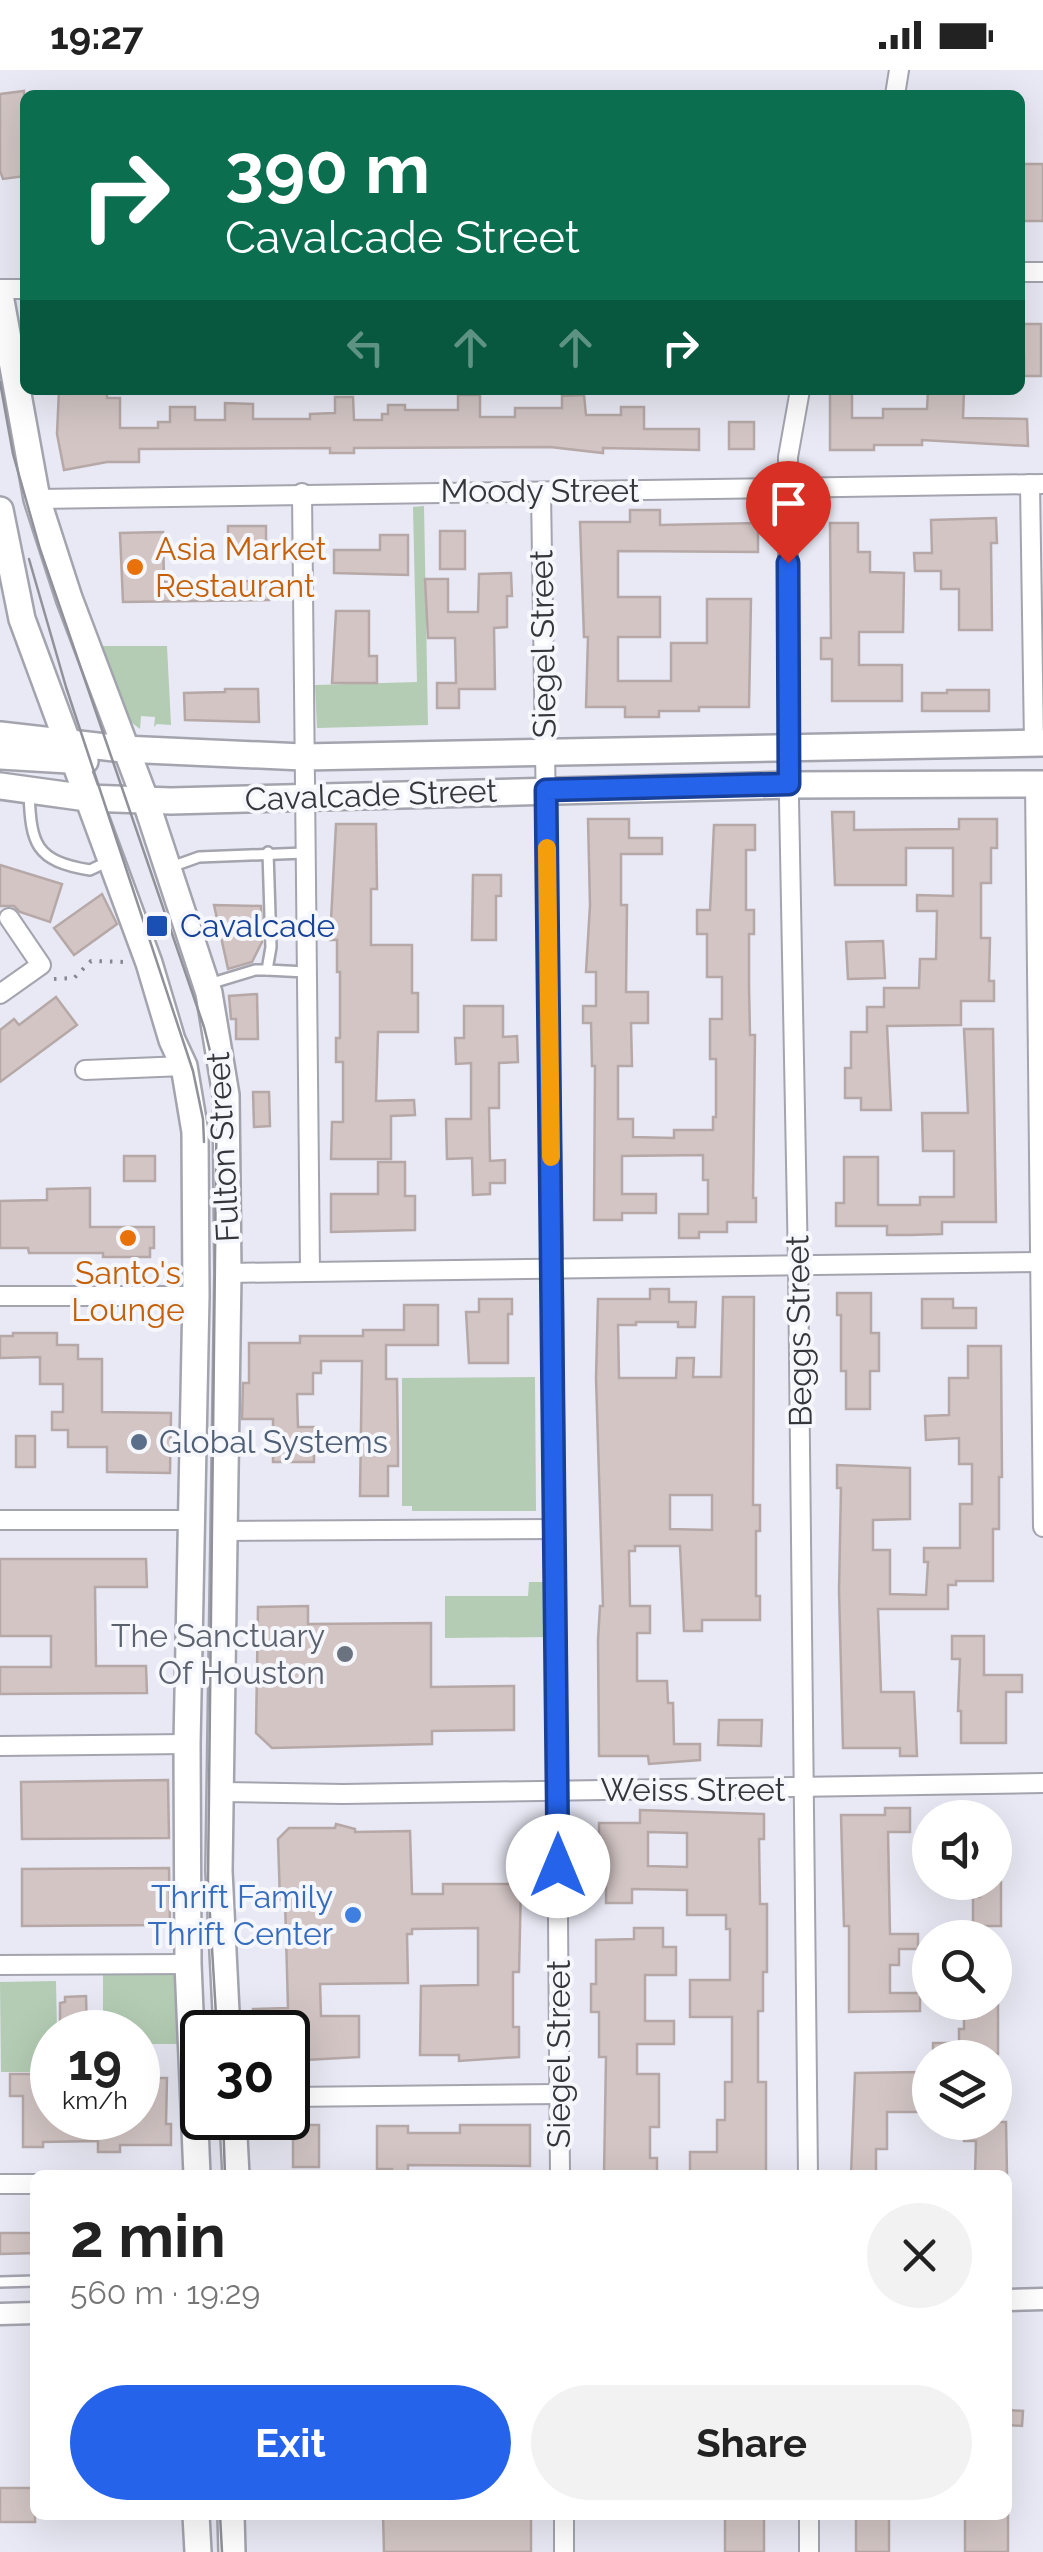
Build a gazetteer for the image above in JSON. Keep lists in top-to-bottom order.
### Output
{
  "streets": {
    "main road": ["Cavalcade Street", "Fulton Street"],
    "street": [
      "Moody Street",
      "Siegel Street",
      "Beggs Street",
      "Weiss Street"
    ]
  },
  "crossings": [
    ["Moody Street", "Siegel Street"],
    ["Moody Street", "Fulton Street"],
    ["Moody Street", "Beggs Street"],
    ["Siegel Street", "Cavalcade Street"],
    ["Siegel Street", "Weiss Street"],
    ["Cavalcade Street", "Fulton Street"],
    ["Cavalcade Street", "Beggs Street"],
    ["Fulton Street", "Weiss Street"],
    ["Beggs Street", "Weiss Street"]
  ],
  "places": {
    "other": [
      "Asia Market Restaurant",
      "Santo's Lounge",
      "Global Systems",
      "The Sanctuary Of Houston",
      "Thrift Family Thrift Center"
    ],
    "transit": ["Cavalcade"]
  },
  "page": {
    "status": "19:27",
    "turn": ["390 m", "Cavalcade Street"],
    "speed": "19 km/h",
    "limit": "30",
    "heading": ["2 min", "560 m · 19:29"],
    "buttons": ["Exit", "Share"]
  }
}
